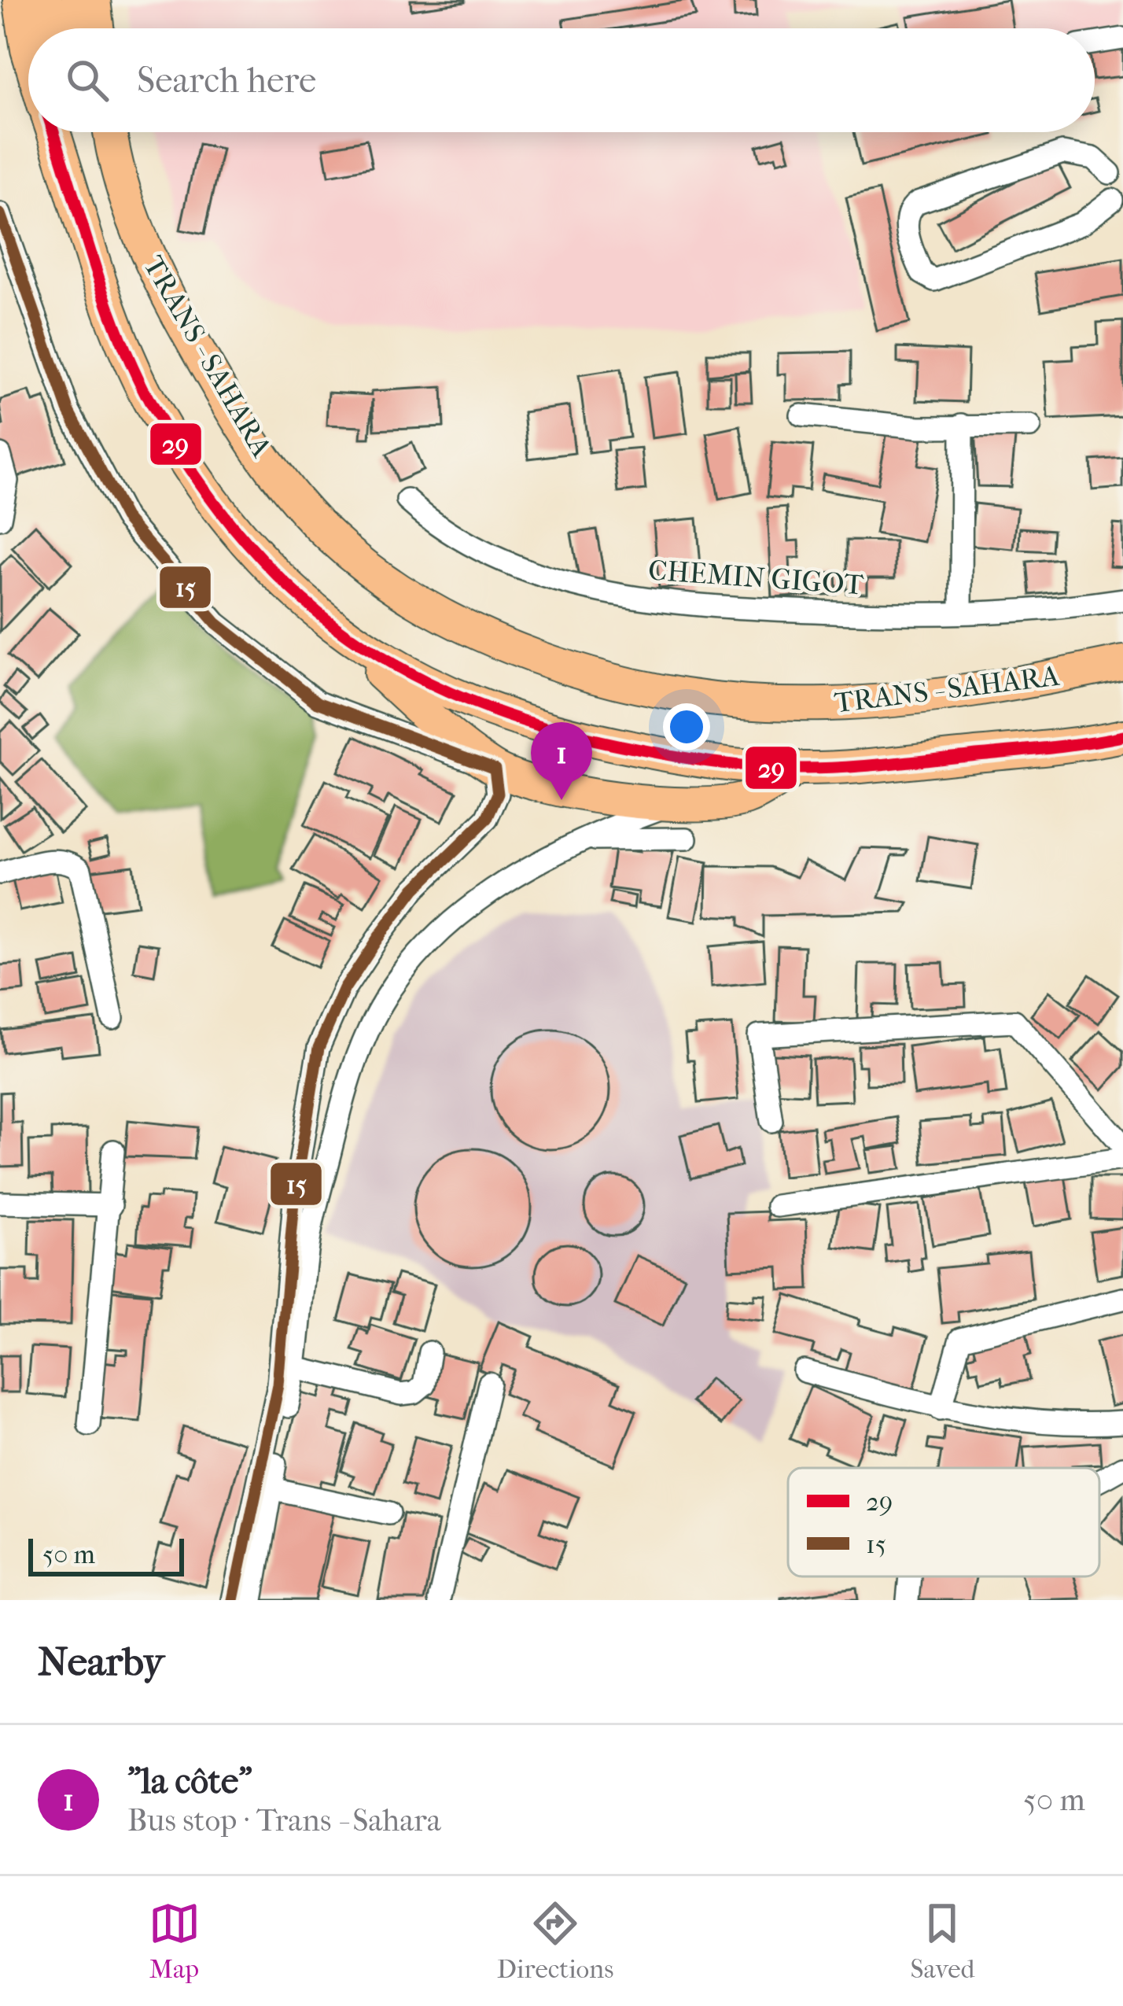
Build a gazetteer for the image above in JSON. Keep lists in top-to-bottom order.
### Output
{
  "streets": {
    "highway": ["TRANS - SAHARA"],
    "street": ["CHEMIN GIGOT"]
  },
  "lines": ["transit line 29", "transit line 15"],
  "legend": ["29", "15"],
  "scale_bar": "50 m",
  "page": {
    "search": "Search here",
    "pins": "1",
    "scale": "50 m",
    "heading": "Nearby",
    "list": [
      {
        "mark": "1",
        "name": "\"la côte\"",
        "note": "Bus stop · Trans - Sahara",
        "value": "50 m"
      }
    ],
    "nav": ["Map", "Directions", "Saved"]
  }
}
